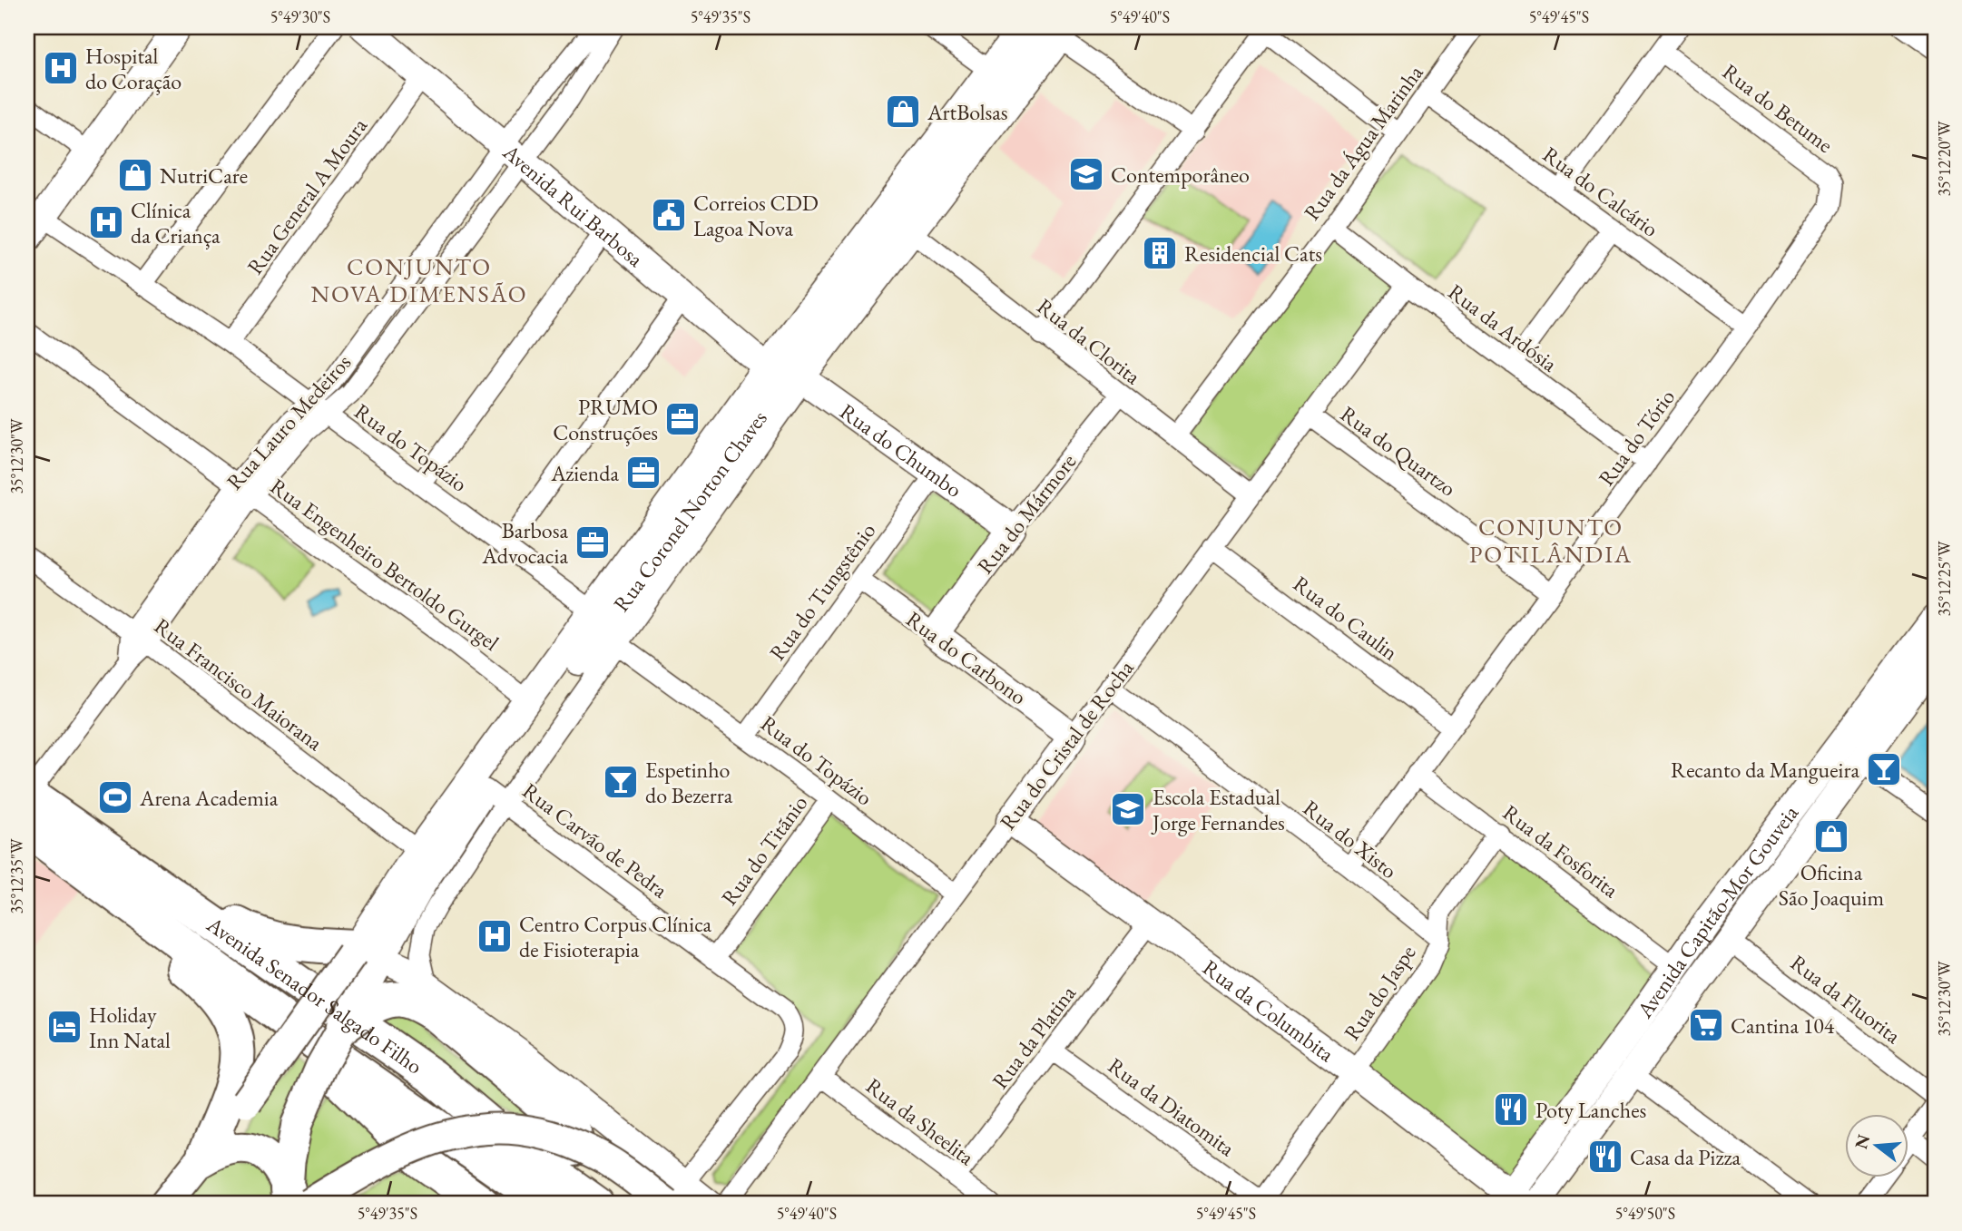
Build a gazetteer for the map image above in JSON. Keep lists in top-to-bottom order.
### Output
{
  "streets": {
    "highway": ["Avenida Senador Salgado Filho"],
    "main road": [
      "Avenida Rui Barbosa",
      "Rua do Chumbo",
      "Rua Coronel Norton Chaves",
      "Rua do Mármore",
      "Rua do Carbono",
      "Rua do Cristal de Rocha",
      "Avenida Capitão-Mor Gouveia",
      "Rua da Columbita"
    ],
    "street": [
      "Rua do Betume",
      "Rua da Água Marinha",
      "Rua do Calcário",
      "Rua General A Moura",
      "Rua da Ardósia",
      "Rua da Clorita",
      "Rua Lauro Medeiros",
      "Rua do Tório",
      "Rua do Topázio",
      "Rua do Quartzo",
      "Rua Engenheiro Bertoldo Gurgel",
      "Rua do Tungstênio",
      "Rua do Caulin",
      "Rua Francisco Maiorana",
      "Rua do Xisto",
      "Rua Carvão de Pedra",
      "Rua do Titãnio",
      "Rua da Fosforita",
      "Rua do Jaspe",
      "Rua da Fluorita",
      "Rua da Platina",
      "Rua da Diatomita",
      "Rua da Sheelita"
    ]
  },
  "crossings": [
    ["Rua do Betume", "Rua do Tório"],
    ["Rua da Água Marinha", "Rua do Calcário"],
    ["Rua da Água Marinha", "Rua da Ardósia"],
    ["Rua da Água Marinha", "Rua da Clorita"],
    ["Rua do Calcário", "Rua do Tório"],
    ["Rua General A Moura", "Avenida Rui Barbosa"],
    ["Rua General A Moura", "Rua do Topázio"],
    ["Avenida Rui Barbosa", "Rua Lauro Medeiros"],
    ["Avenida Rui Barbosa", "Rua do Chumbo"],
    ["Avenida Rui Barbosa", "Rua Coronel Norton Chaves"],
    ["Rua da Ardósia", "Rua do Tório"],
    ["Rua da Ardósia", "Rua do Cristal de Rocha"],
    ["Rua da Clorita", "Rua Coronel Norton Chaves"],
    ["Rua da Clorita", "Rua do Mármore"],
    ["Rua da Clorita", "Rua do Cristal de Rocha"],
    ["Rua Lauro Medeiros", "Rua do Topázio"],
    ["Rua Lauro Medeiros", "Rua Engenheiro Bertoldo Gurgel"],
    ["Rua Lauro Medeiros", "Rua Francisco Maiorana"],
    ["Rua Lauro Medeiros", "Avenida Senador Salgado Filho"],
    ["Rua do Tório", "Rua do Quartzo"],
    ["Rua do Tório", "Rua do Caulin"],
    ["Rua do Tório", "Rua do Xisto"],
    ["Rua do Tório", "Rua da Fosforita"],
    ["Rua do Topázio", "Rua Coronel Norton Chaves"],
    ["Rua do Topázio", "Rua do Tungstênio"],
    ["Rua do Topázio", "Rua do Cristal de Rocha"],
    ["Rua do Topázio", "Rua do Titãnio"],
    ["Rua do Chumbo", "Rua Coronel Norton Chaves"],
    ["Rua do Chumbo", "Rua do Mármore"],
    ["Rua do Chumbo", "Rua do Tungstênio"],
    ["Rua do Quartzo", "Rua do Cristal de Rocha"],
    ["Rua Coronel Norton Chaves", "Rua Engenheiro Bertoldo Gurgel"],
    ["Rua Coronel Norton Chaves", "Rua Francisco Maiorana"],
    ["Rua Coronel Norton Chaves", "Rua Carvão de Pedra"],
    ["Rua do Mármore", "Rua do Carbono"],
    ["Rua do Tungstênio", "Rua do Carbono"],
    ["Rua do Caulin", "Rua do Cristal de Rocha"],
    ["Rua do Carbono", "Rua do Cristal de Rocha"],
    ["Rua do Cristal de Rocha", "Rua do Xisto"],
    ["Rua do Cristal de Rocha", "Rua da Columbita"],
    ["Rua do Cristal de Rocha", "Rua da Sheelita"],
    ["Rua do Xisto", "Rua do Jaspe"],
    ["Rua Carvão de Pedra", "Rua do Titãnio"],
    ["Rua da Fosforita", "Avenida Capitão-Mor Gouveia"],
    ["Rua da Fosforita", "Rua do Jaspe"],
    ["Avenida Capitão-Mor Gouveia", "Rua da Columbita"],
    ["Rua do Jaspe", "Rua da Columbita"],
    ["Rua do Jaspe", "Rua da Diatomita"],
    ["Rua da Columbita", "Rua da Platina"],
    ["Rua da Platina", "Rua da Diatomita"],
    ["Rua da Platina", "Rua da Sheelita"]
  ],
  "districts": ["CONJUNTO NOVA DIMENSÃO", "CONJUNTO POTILÂNDIA"],
  "places": {
    "hospital": ["Hospital do Coração", "Clínica da Criança", "Centro Corpus Clínica de Fisioterapia"],
    "shop": ["ArtBolsas", "NutriCare", "Oficina São Joaquim"],
    "school or university": ["Contemporâneo", "Escola Estadual Jorge Fernandes"],
    "public building": ["Correios CDD Lagoa Nova"],
    "building": ["Residencial Cats"],
    "office": ["PRUMO Construções", "Azienda", "Barbosa Advocacia"],
    "bar": ["Recanto da Mangueira", "Espetinho do Bezerra"],
    "sports": ["Arena Academia"],
    "supermarket": ["Cantina 104"],
    "hotel": ["Holiday Inn Natal"],
    "restaurant": ["Poty Lanches", "Casa da Pizza"]
  },
  "north": "left",
  "coordinates": [
    "5°49'30\"S",
    "5°49'35\"S",
    "5°49'40\"S",
    "5°49'45\"S",
    "35°12'20\"W",
    "35°12'30\"W",
    "35°12'25\"W",
    "35°12'35\"W",
    "5°49'50\"S"
  ]
}
